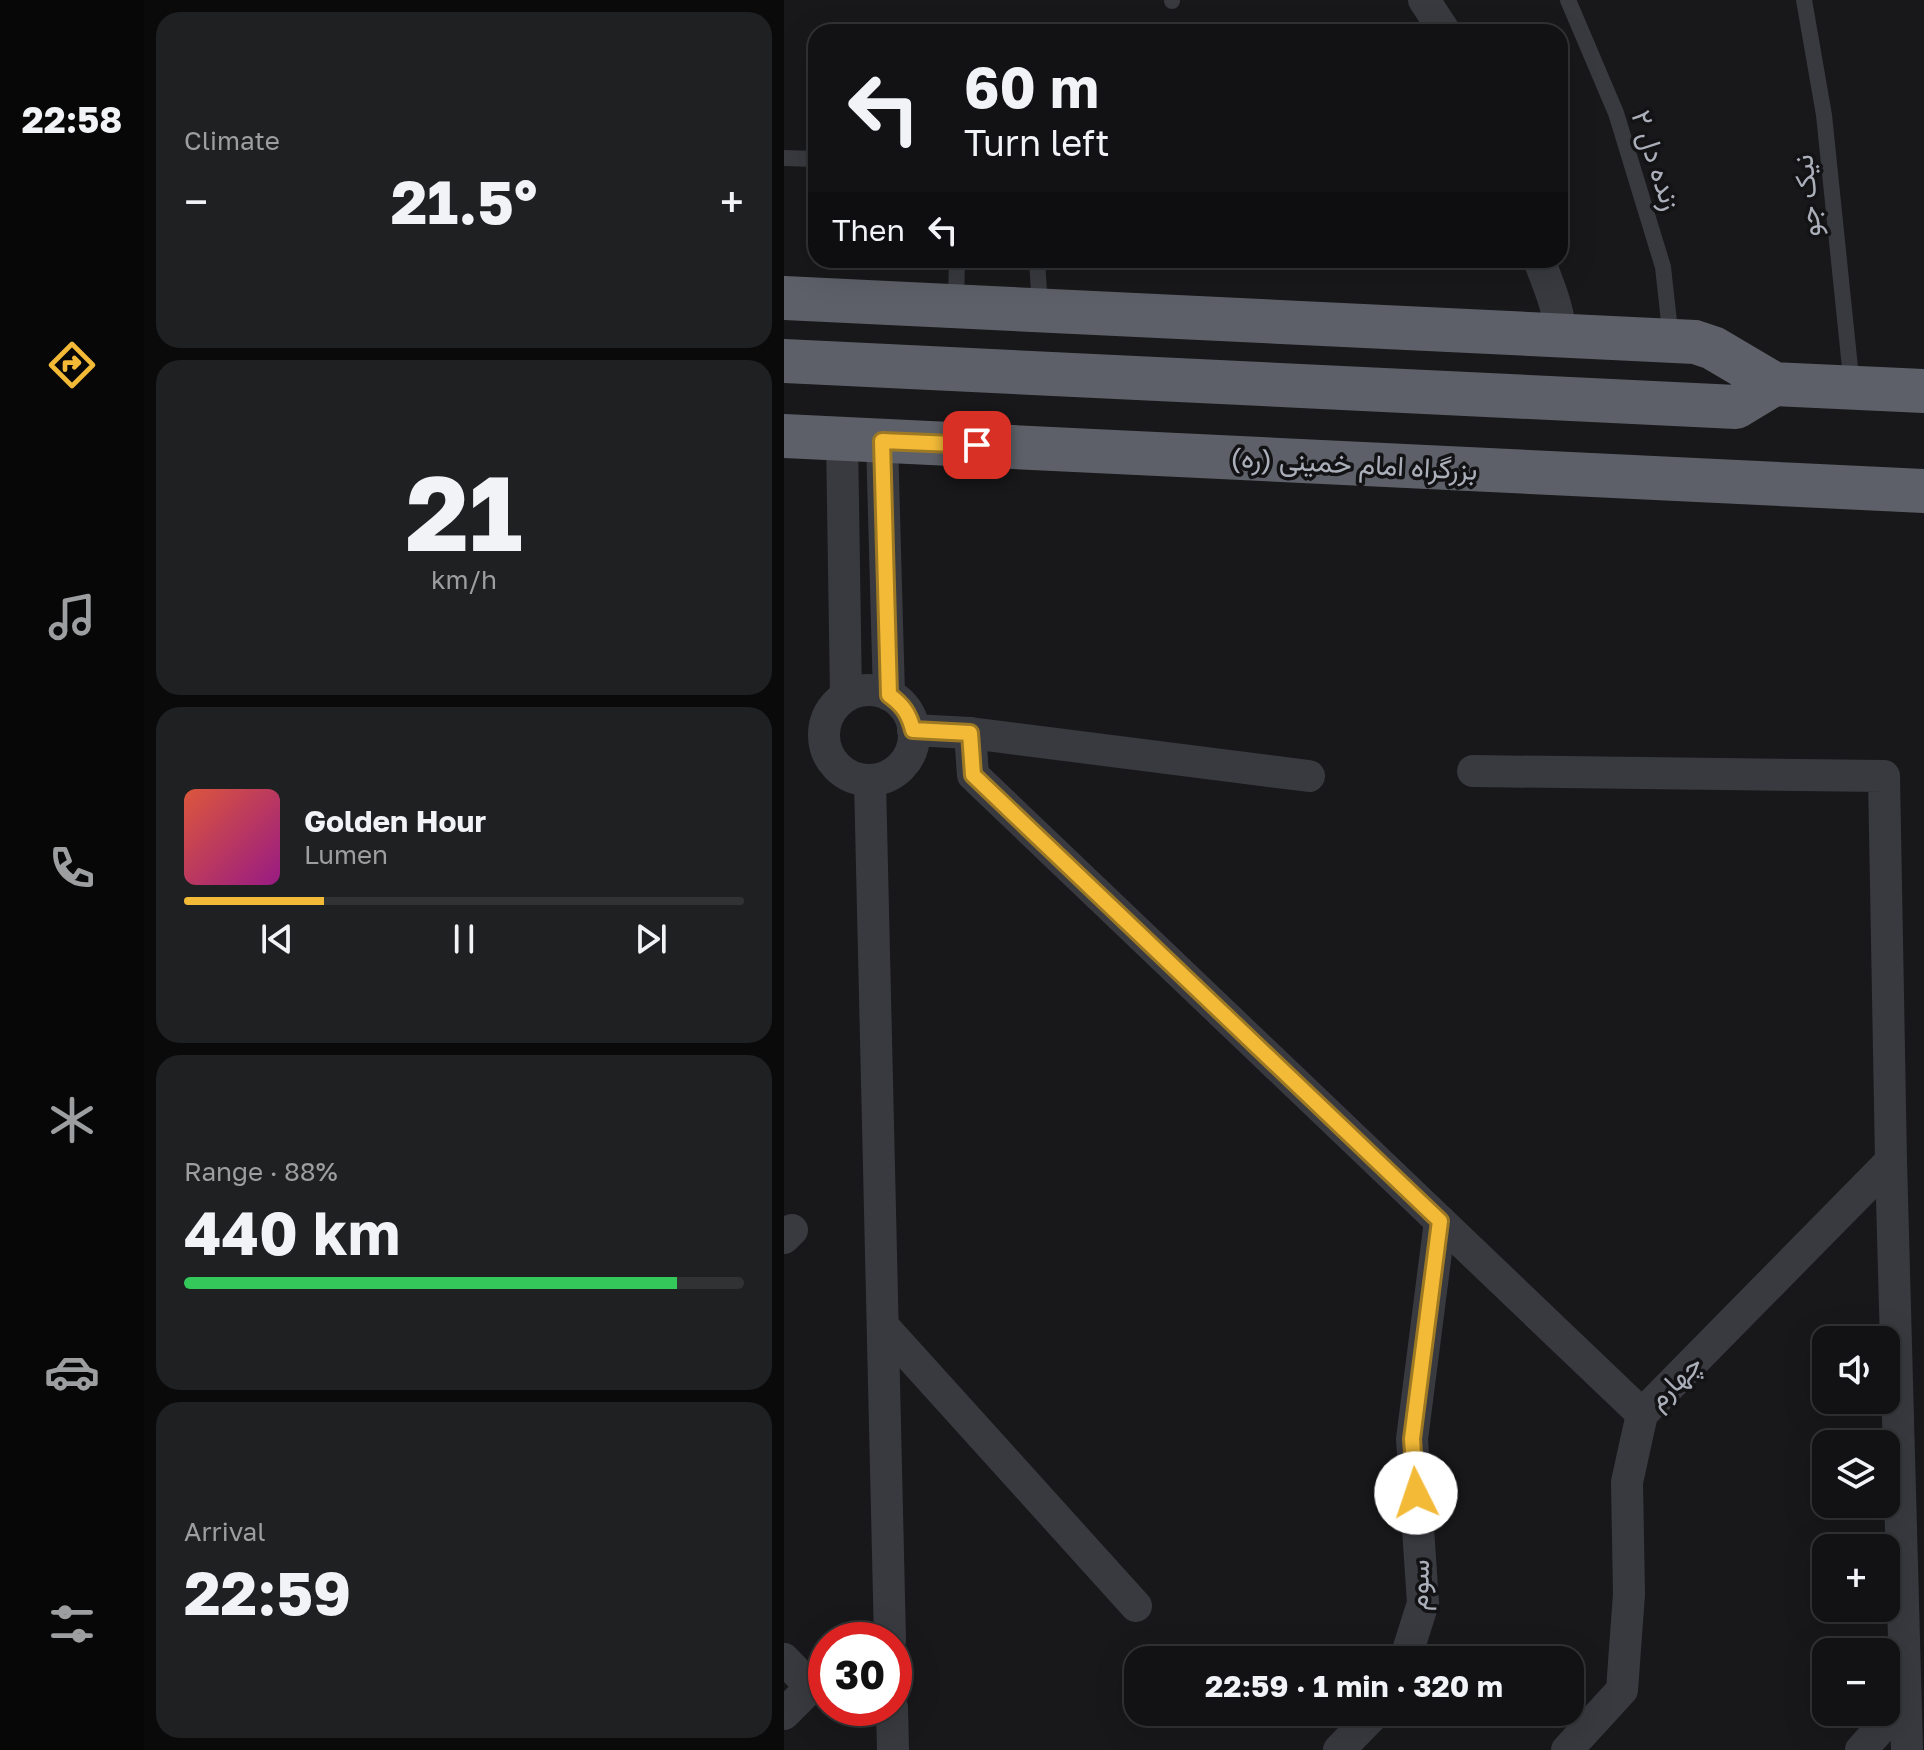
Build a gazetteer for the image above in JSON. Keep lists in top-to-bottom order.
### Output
{
  "streets": {
    "highway": ["بزرگراه امام خمینی (ره)"],
    "street": ["چهارم", "سوم"],
    "lane": ["زنده دل ۲", "نیک جو"]
  },
  "page": {
    "tabs": "22:58",
    "tile": [
      "Climate",
      ["21", "km/h"],
      ["Range · 88%", "440 km"],
      ["Arrival", "22:59"]
    ],
    "turn": ["60 m", "Turn left"],
    "heat": ["−", "21.5°", "+"],
    "then": "Then",
    "song": ["Golden Hour", "Lumen"],
    "map_buttons": ["+", "−"],
    "limit": "30",
    "trip": "22:59 · 1 min · 320 m"
  }
}
